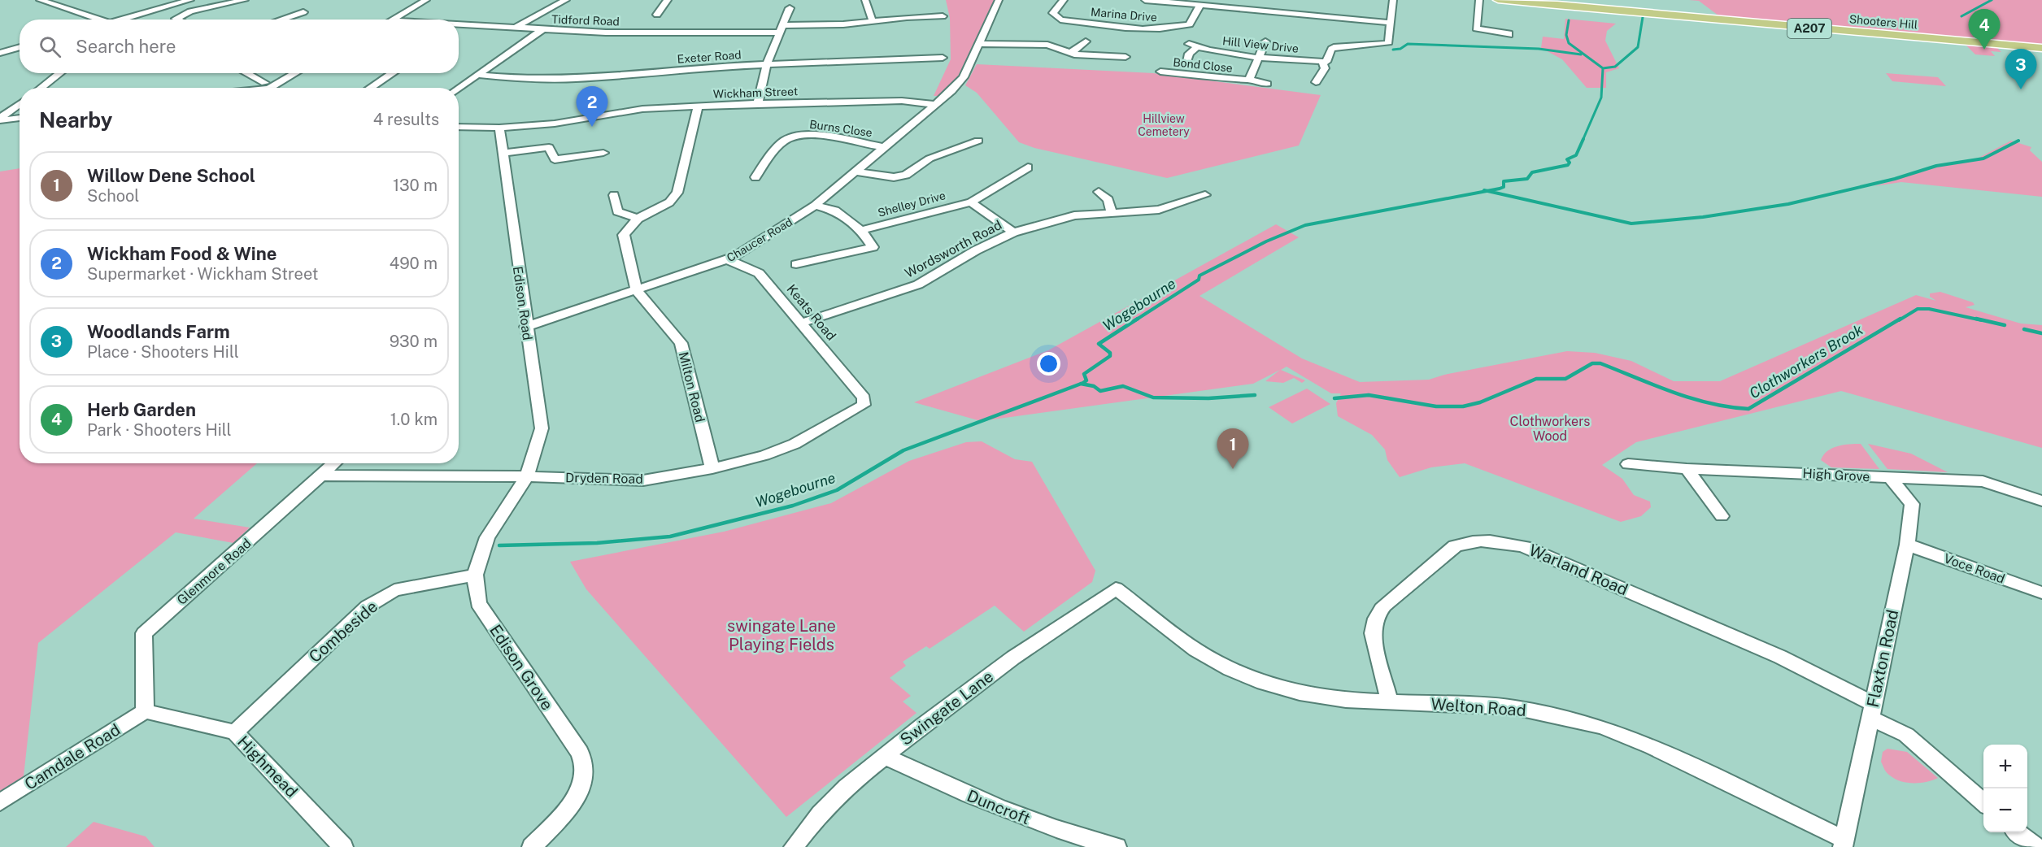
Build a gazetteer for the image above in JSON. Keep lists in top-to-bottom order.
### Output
{
  "streets": {
    "main road": ["Shooters Hill", "A207"],
    "street": [
      "Marina Drive",
      "Tidford Road",
      "Hill View Drive",
      "Exeter Road",
      "Bond Close",
      "Wickham Street",
      "Burns Close",
      "Shelley Drive",
      "Chaucer Road",
      "Wordsworth Road",
      "Edison Road",
      "Keats Road",
      "Milton Road",
      "High Grove",
      "Dryden Road",
      "Voce Road",
      "Warland Road",
      "Glenmore Road",
      "Combeside",
      "Flaxton Road",
      "Edison Grove",
      "Welton Road",
      "Swingate Lane",
      "Camdale Road",
      "Highmead",
      "Duncroft"
    ]
  },
  "crossings": [
    ["Shooters Hill", "A207"],
    ["Hill View Drive", "Bond Close"],
    ["Wickham Street", "Chaucer Road"],
    ["Wickham Street", "Edison Road"],
    ["Burns Close", "Chaucer Road"],
    ["Chaucer Road", "Edison Road"],
    ["Chaucer Road", "Keats Road"],
    ["Chaucer Road", "Milton Road"],
    ["Wordsworth Road", "Keats Road"],
    ["Edison Road", "Dryden Road"],
    ["Edison Road", "Edison Grove"],
    ["Keats Road", "Dryden Road"],
    ["Milton Road", "Dryden Road"],
    ["High Grove", "Flaxton Road"],
    ["Dryden Road", "Glenmore Road"],
    ["Dryden Road", "Edison Grove"],
    ["Voce Road", "Flaxton Road"],
    ["Warland Road", "Flaxton Road"],
    ["Warland Road", "Welton Road"],
    ["Glenmore Road", "Camdale Road"],
    ["Glenmore Road", "Highmead"],
    ["Combeside", "Edison Grove"],
    ["Combeside", "Highmead"],
    ["Flaxton Road", "Welton Road"],
    ["Welton Road", "Swingate Lane"],
    ["Swingate Lane", "Duncroft"],
    ["Camdale Road", "Highmead"]
  ],
  "water": ["Wogebourne", "Clothworkers Brook"],
  "parks": ["Hillview Cemetery", "Clothworkers Wood", "swingate Lane Playing Fields"],
  "page": {
    "pins": [
      "4",
      "3",
      "2",
      "1"
    ],
    "search": "Search here",
    "heading": ["Nearby", "4 results"],
    "list": [
      {
        "mark": "1",
        "name": "Willow Dene School",
        "note": "School",
        "value": "130 m"
      },
      {
        "mark": "2",
        "name": "Wickham Food & Wine",
        "note": "Supermarket · Wickham Street",
        "value": "490 m"
      },
      {
        "mark": "3",
        "name": "Woodlands Farm",
        "note": "Place · Shooters Hill",
        "value": "930 m"
      },
      {
        "mark": "4",
        "name": "Herb Garden",
        "note": "Park · Shooters Hill",
        "value": "1.0 km"
      }
    ],
    "map_buttons": ["+", "−"]
  }
}
